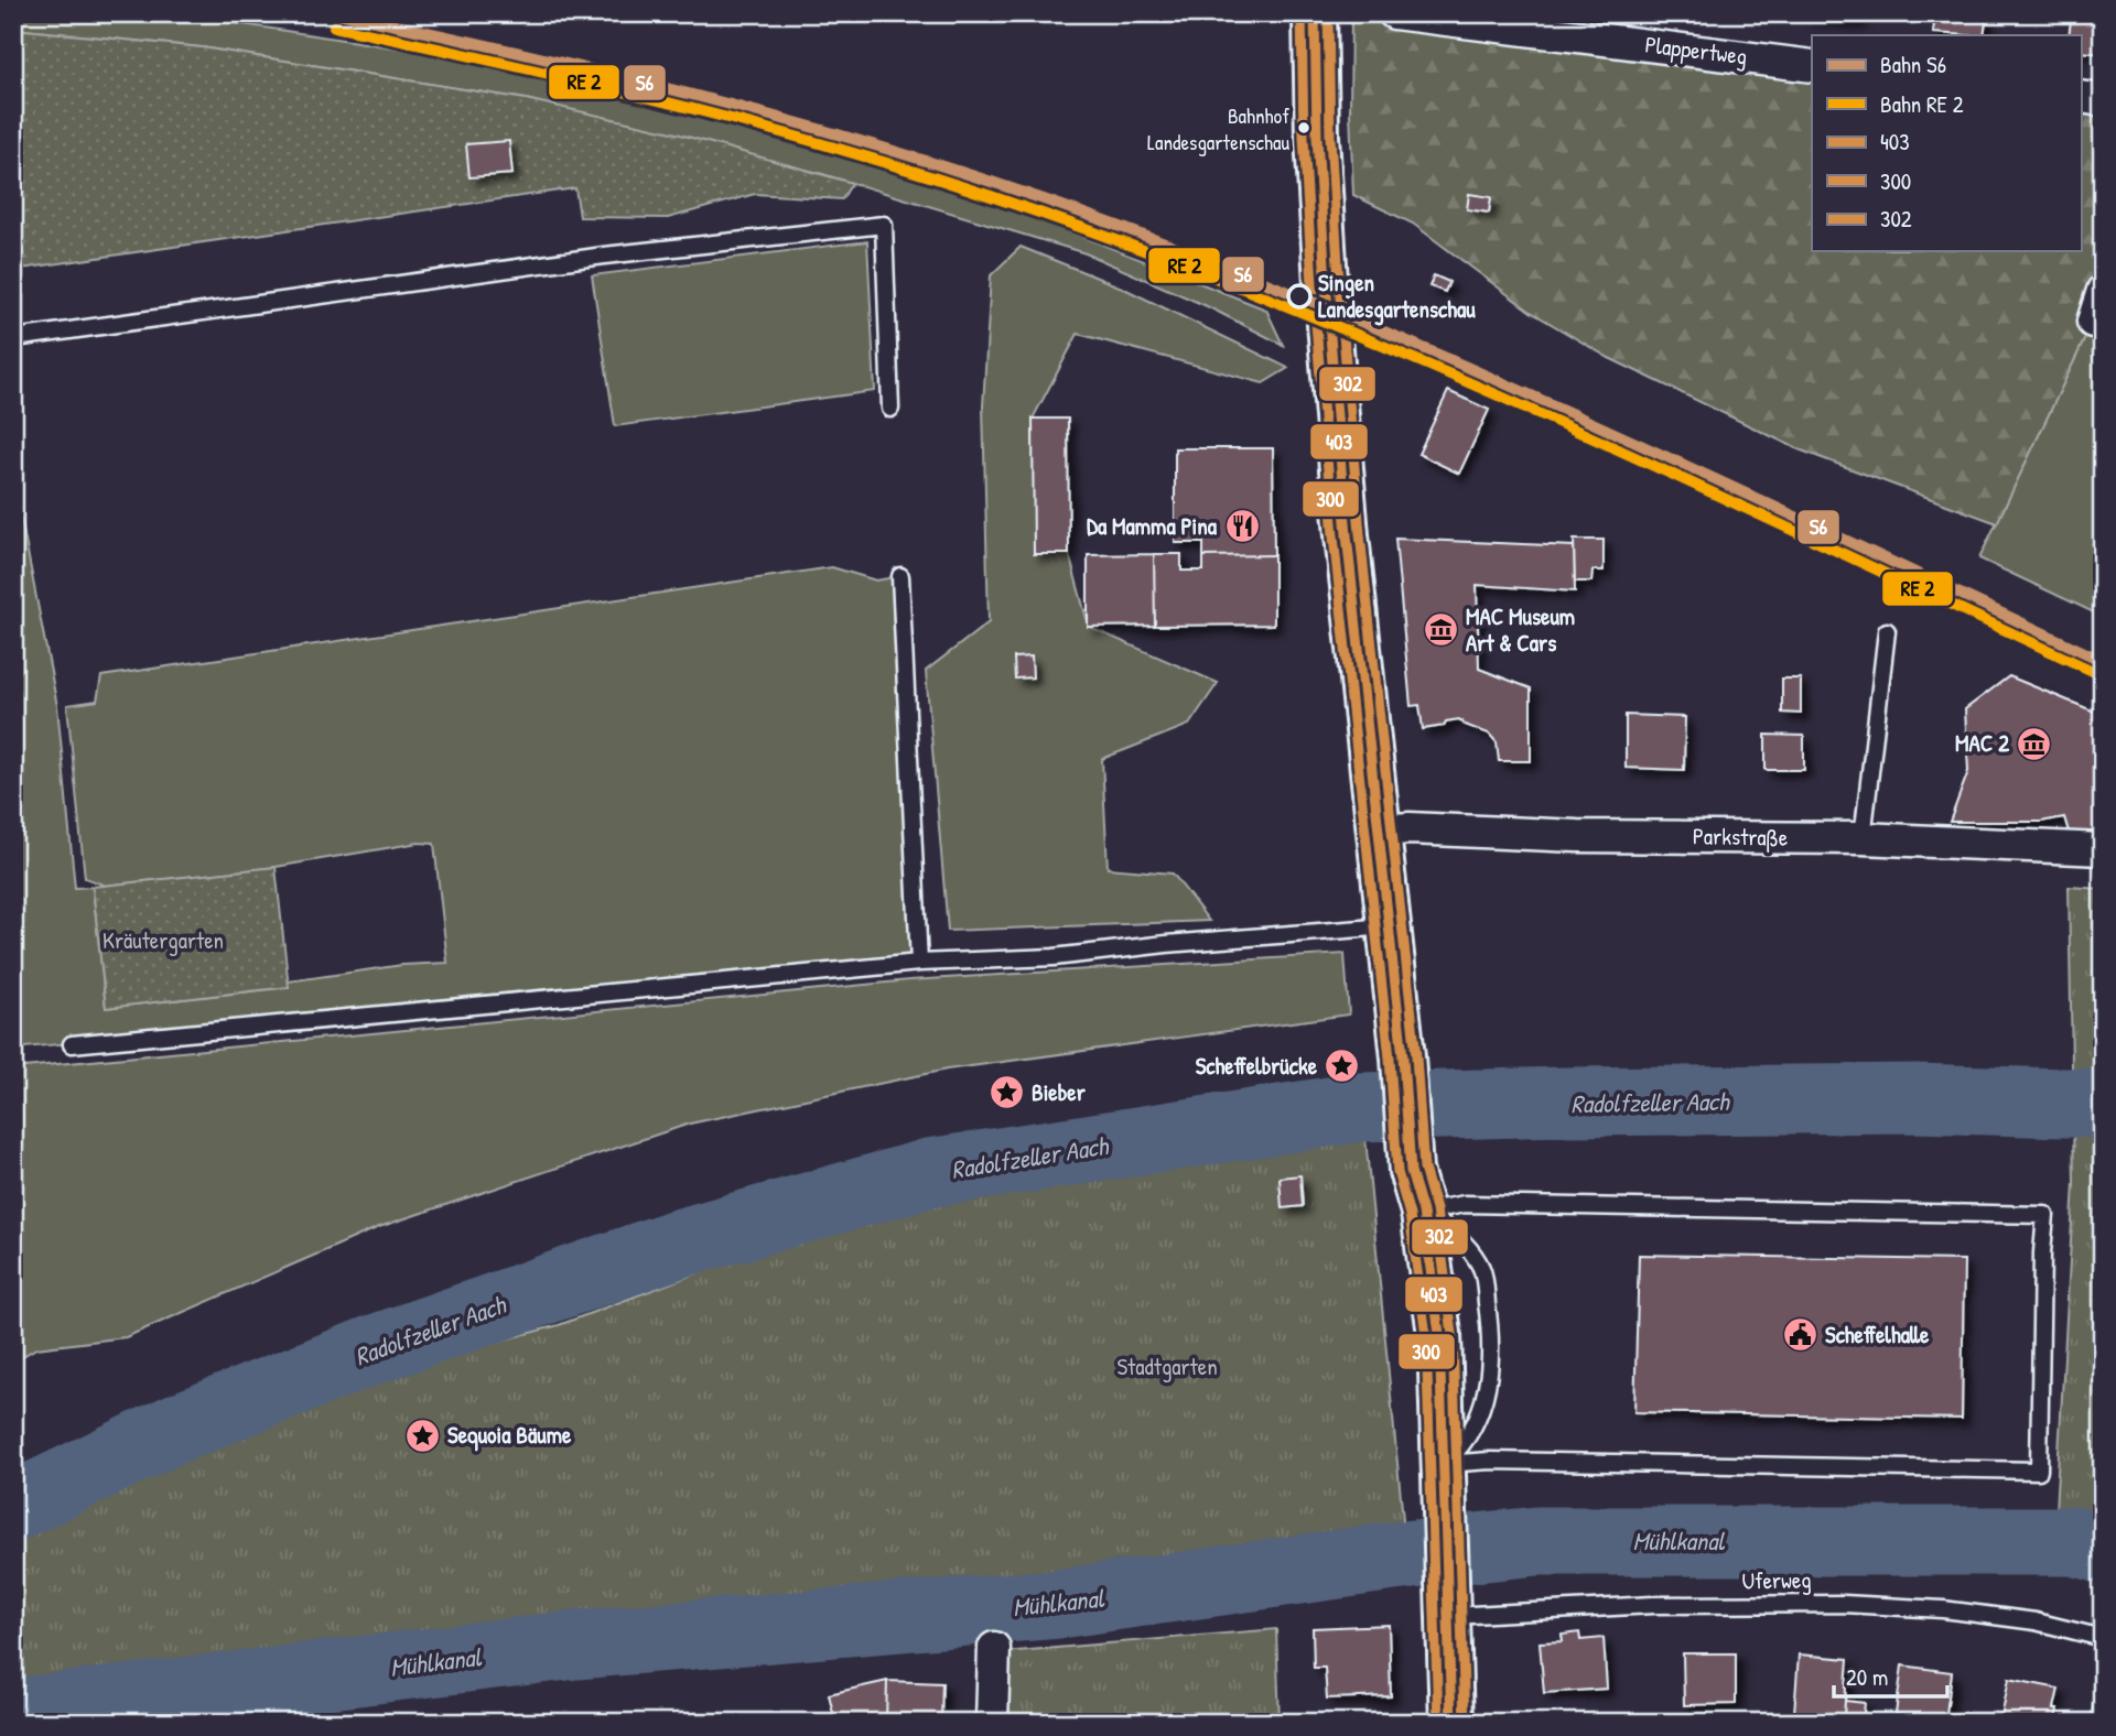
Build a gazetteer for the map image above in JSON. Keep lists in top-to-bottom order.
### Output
{
  "streets": {
    "street": ["Plappertweg", "Parkstraße"],
    "lane": ["Uferweg"]
  },
  "water": ["Radolfzeller Aach", "Mühlkanal"],
  "parks": ["Kräutergarten", "Stadtgarten"],
  "places": {
    "other": ["Bahnhof Landesgartenschau", "Singen Landesgartenschau"],
    "restaurant": ["Da Mamma Pina"],
    "museum": ["MAC Museum Art & Cars", "MAC 2"],
    "place": ["Scheffelbrücke", "Bieber", "Sequoia Bäume"],
    "public building": ["Scheffelhalle"]
  },
  "lines": [
    "rail line S6",
    "transit line 403",
    "transit line 300",
    "transit line 302"
  ],
  "legend": [
    "Bahn S6",
    "Bahn RE 2",
    "403",
    "300",
    "302"
  ],
  "scale_bar": "20 m"
}
